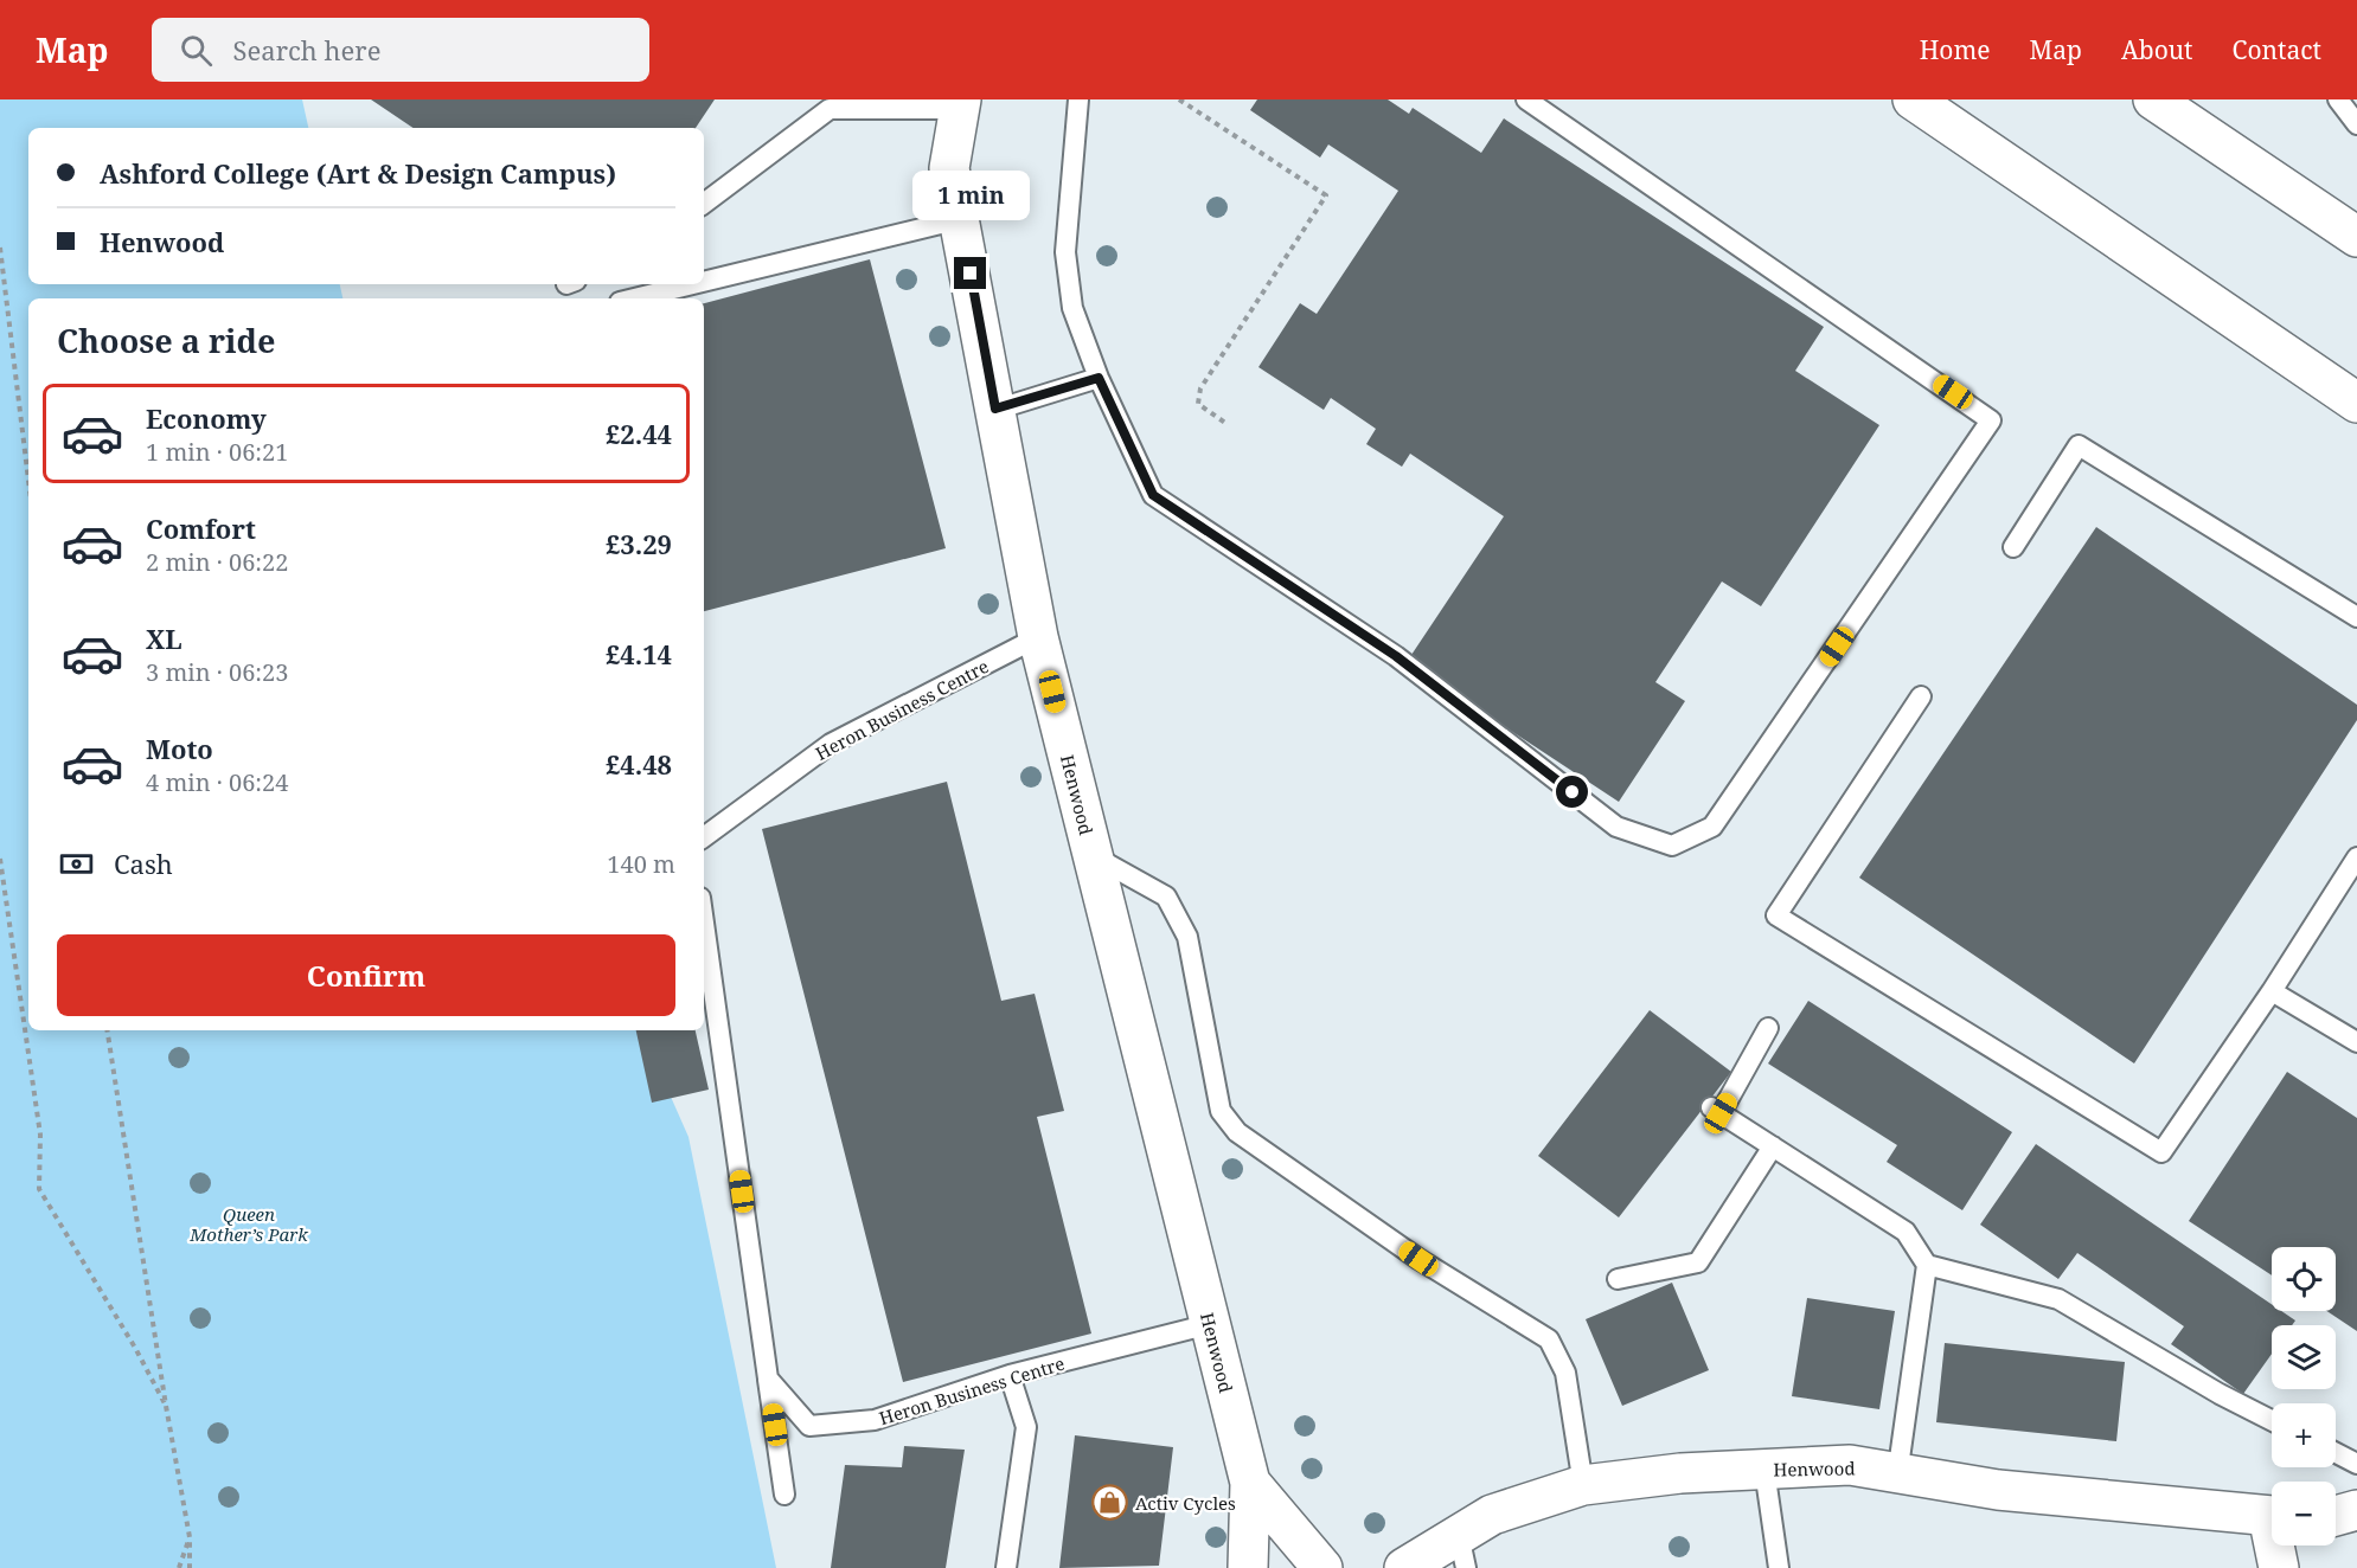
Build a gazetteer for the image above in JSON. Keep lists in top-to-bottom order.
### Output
{
  "streets": {
    "main road": ["Henwood"],
    "lane": ["Heron Business Centre"]
  },
  "crossings": [
    ["Heron Business Centre", "Henwood"]
  ],
  "parks": ["Queen Mother’s Park"],
  "places": {
    "shop": ["Activ Cycles"]
  },
  "page": {
    "header": "Map",
    "search": "Search here",
    "nav": [
      "Home",
      "Map",
      "About",
      "Contact"
    ],
    "banner": ["Ashford College (Art & Design Campus)", "Henwood"],
    "bubble": "1 min",
    "heading": "Choose a ride",
    "list": [
      {
        "name": "Economy",
        "note": "1 min · 06:21",
        "value": "£2.44"
      },
      {
        "name": "Comfort",
        "note": "2 min · 06:22",
        "value": "£3.29"
      },
      {
        "name": "XL",
        "note": "3 min · 06:23",
        "value": "£4.14"
      },
      {
        "name": "Moto",
        "note": "4 min · 06:24",
        "value": "£4.48"
      }
    ],
    "pay": ["Cash", "140 m"],
    "buttons": "Confirm",
    "map_buttons": ["+", "−"]
  }
}
